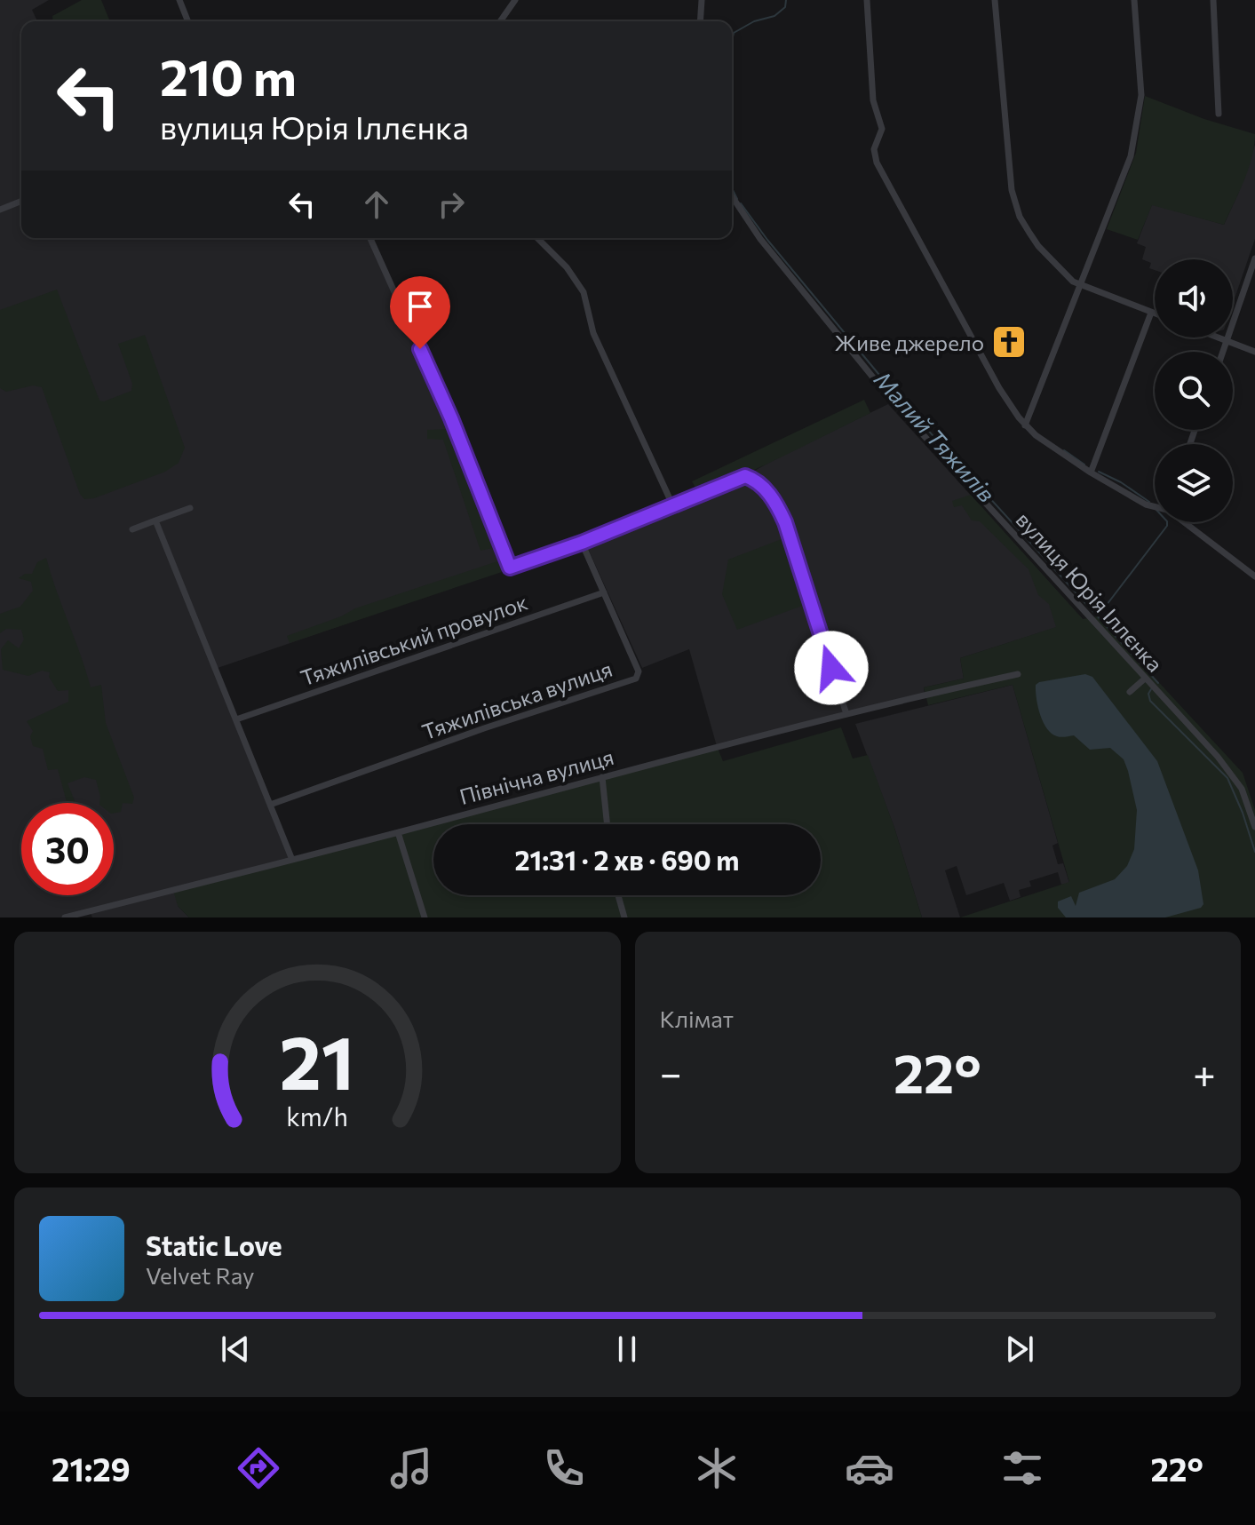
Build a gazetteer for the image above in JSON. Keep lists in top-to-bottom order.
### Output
{
  "streets": {
    "street": [
      "вулиця Юрія Іллєнка",
      "Тяжилівський провулок",
      "Тяжилівська вулиця",
      "Північна вулиця"
    ]
  },
  "crossings": [
    ["Тяжилівський провулок", "Тяжилівська вулиця"]
  ],
  "water": ["Малий Тяжилів"],
  "places": {
    "church": ["Живе джерело"]
  },
  "page": {
    "turn": ["210 m", "вулиця Юрія Іллєнка"],
    "limit": "30",
    "trip": "21:31 · 2 хв · 690 m",
    "tile": "Клімат",
    "heat": ["−", "22°", "+"],
    "song": ["Static Love", "Velvet Ray"],
    "tabs": ["21:29", "22°"],
    "gauge": ["21", "km/h"]
  }
}
